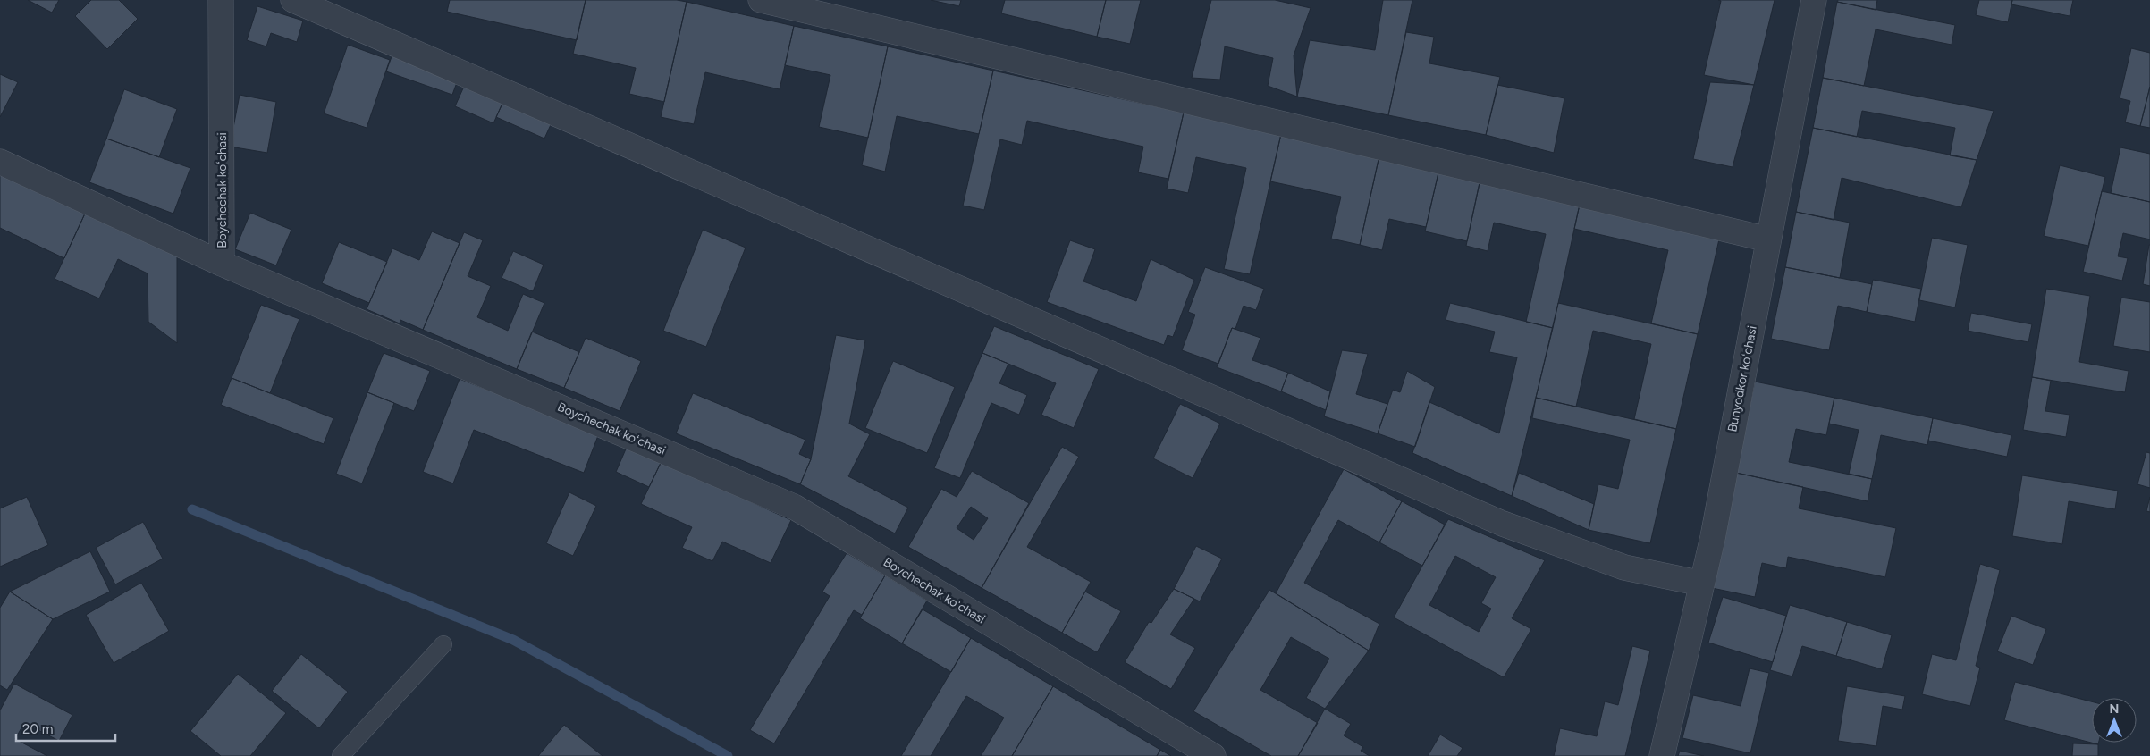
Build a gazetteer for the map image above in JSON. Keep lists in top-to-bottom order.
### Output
{
  "streets": {
    "street": ["Boychechak koʻchasi", "Bunyodkor koʻchasi"]
  },
  "scale_bar": "20 m",
  "north": "top"
}
